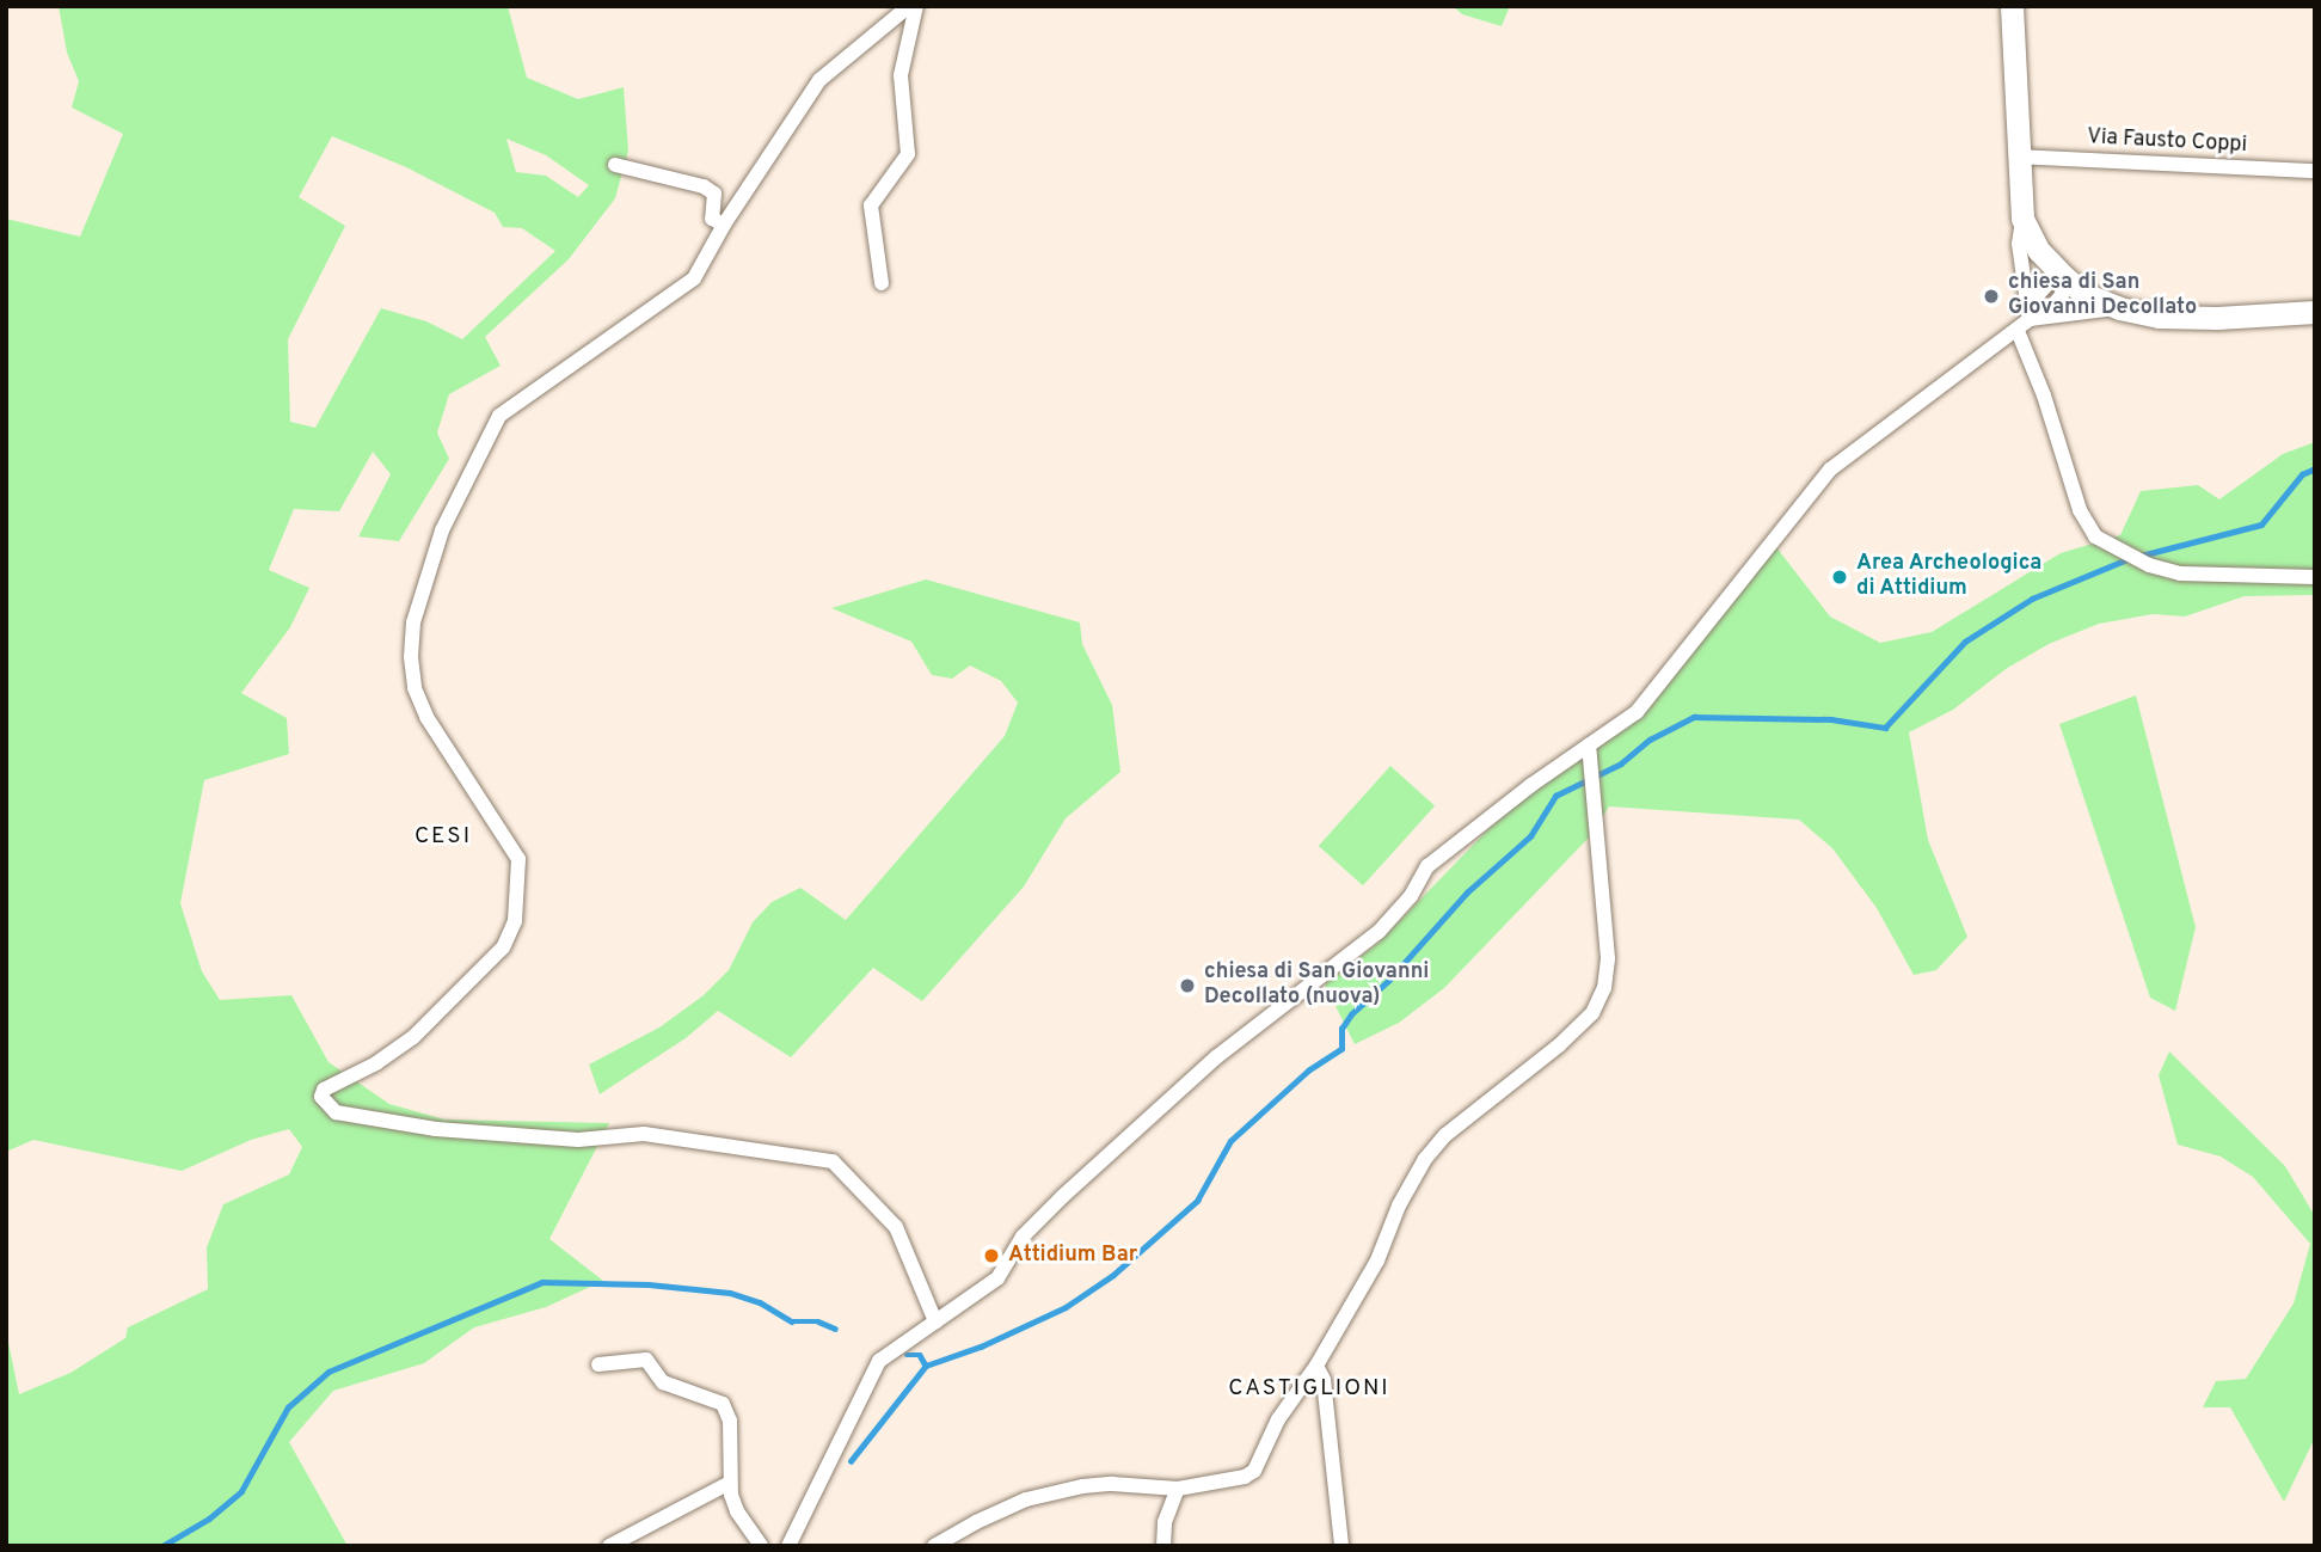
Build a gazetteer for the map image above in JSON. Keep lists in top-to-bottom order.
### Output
{
  "streets": {
    "street": ["Via Fausto Coppi"]
  },
  "districts": ["CESI", "CASTIGLIONI"],
  "places": [
    "chiesa di San Giovanni Decollato",
    "Area Archeologica di Attidium",
    "chiesa di San Giovanni Decollato (nuova)",
    "Attidium Bar"
  ]
}
